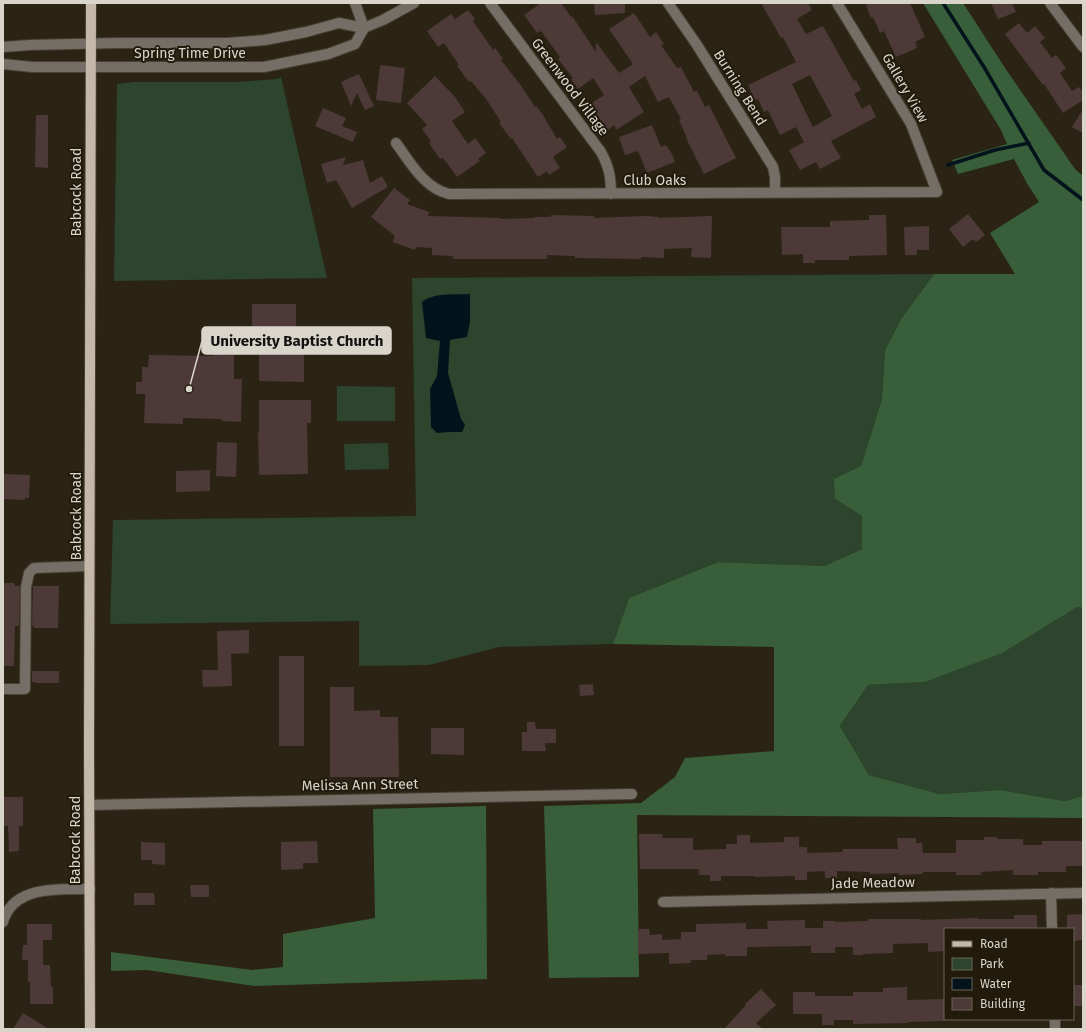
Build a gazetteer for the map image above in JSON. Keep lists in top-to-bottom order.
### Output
{
  "streets": {
    "main road": ["Babcock Road"],
    "street": [
      "Spring Time Drive",
      "Greenwood Village",
      "Burning Bend",
      "Gallery View",
      "Club Oaks",
      "Melissa Ann Street",
      "Jade Meadow"
    ]
  },
  "crossings": [
    ["Spring Time Drive", "Babcock Road"],
    ["Greenwood Village", "Club Oaks"],
    ["Burning Bend", "Club Oaks"],
    ["Gallery View", "Club Oaks"],
    ["Babcock Road", "Melissa Ann Street"]
  ],
  "places": ["University Baptist Church"],
  "legend": [
    "Road",
    "Park",
    "Water",
    "Building"
  ]
}
